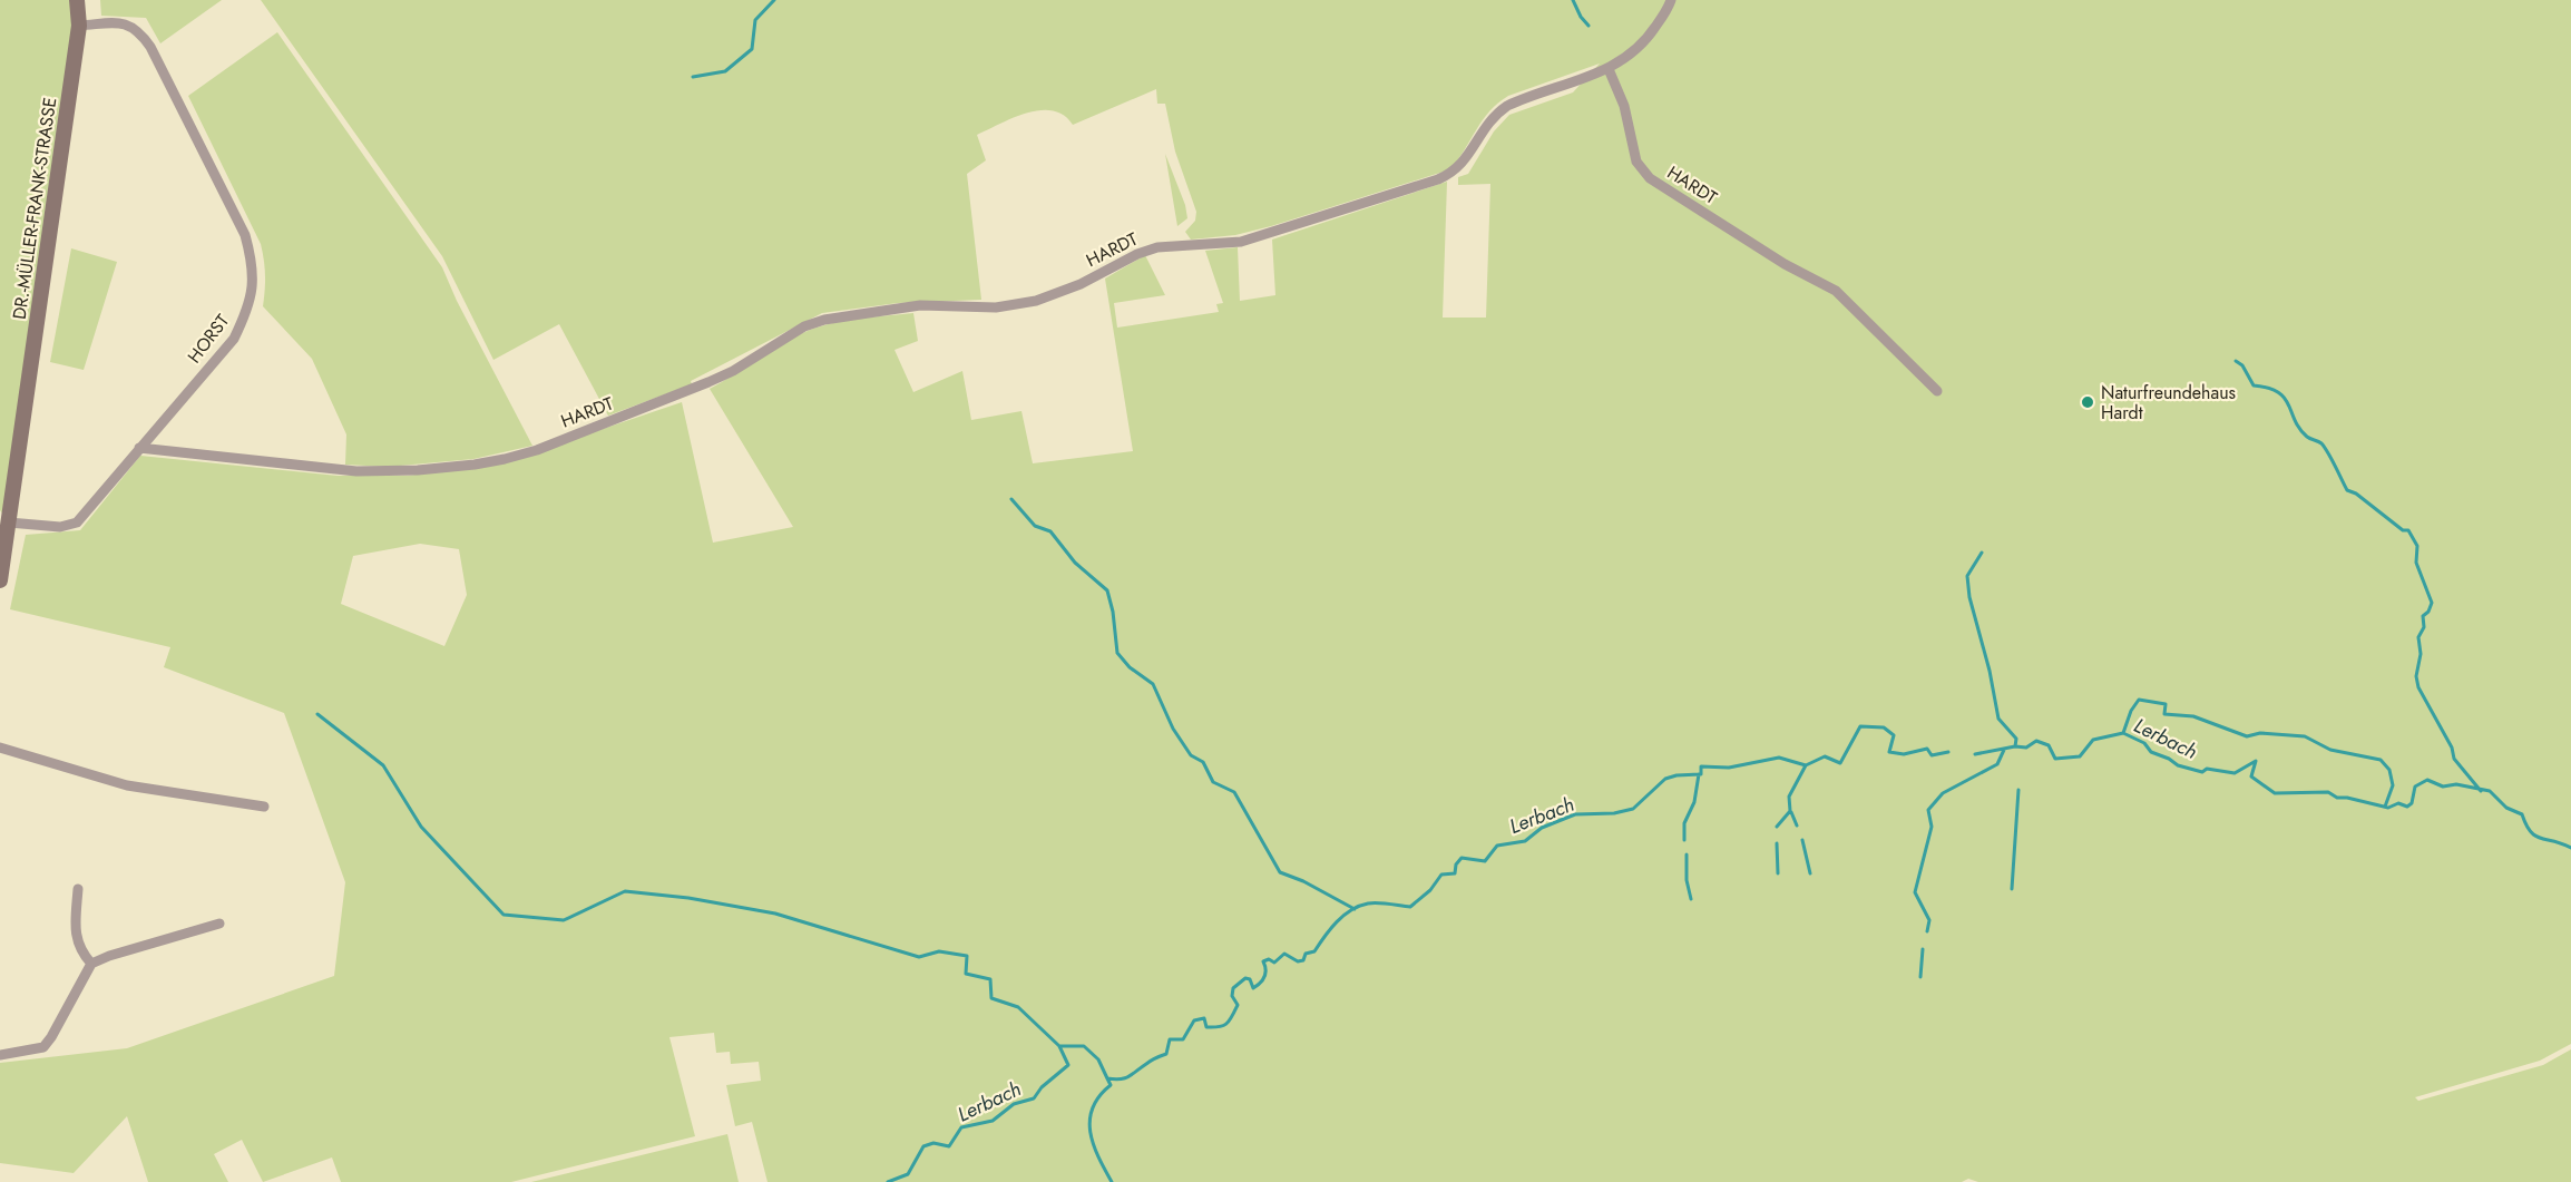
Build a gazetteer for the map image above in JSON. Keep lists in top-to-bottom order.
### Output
{
  "streets": {
    "main road": ["DR.-MÜLLER-FRANK-STRASSE"],
    "street": ["HARDT", "HORST"]
  },
  "crossings": [
    ["HARDT", "HORST"],
    ["DR.-MÜLLER-FRANK-STRASSE", "HORST"]
  ],
  "water": ["Lerbach"],
  "places": ["Naturfreundehaus Hardt"]
}
